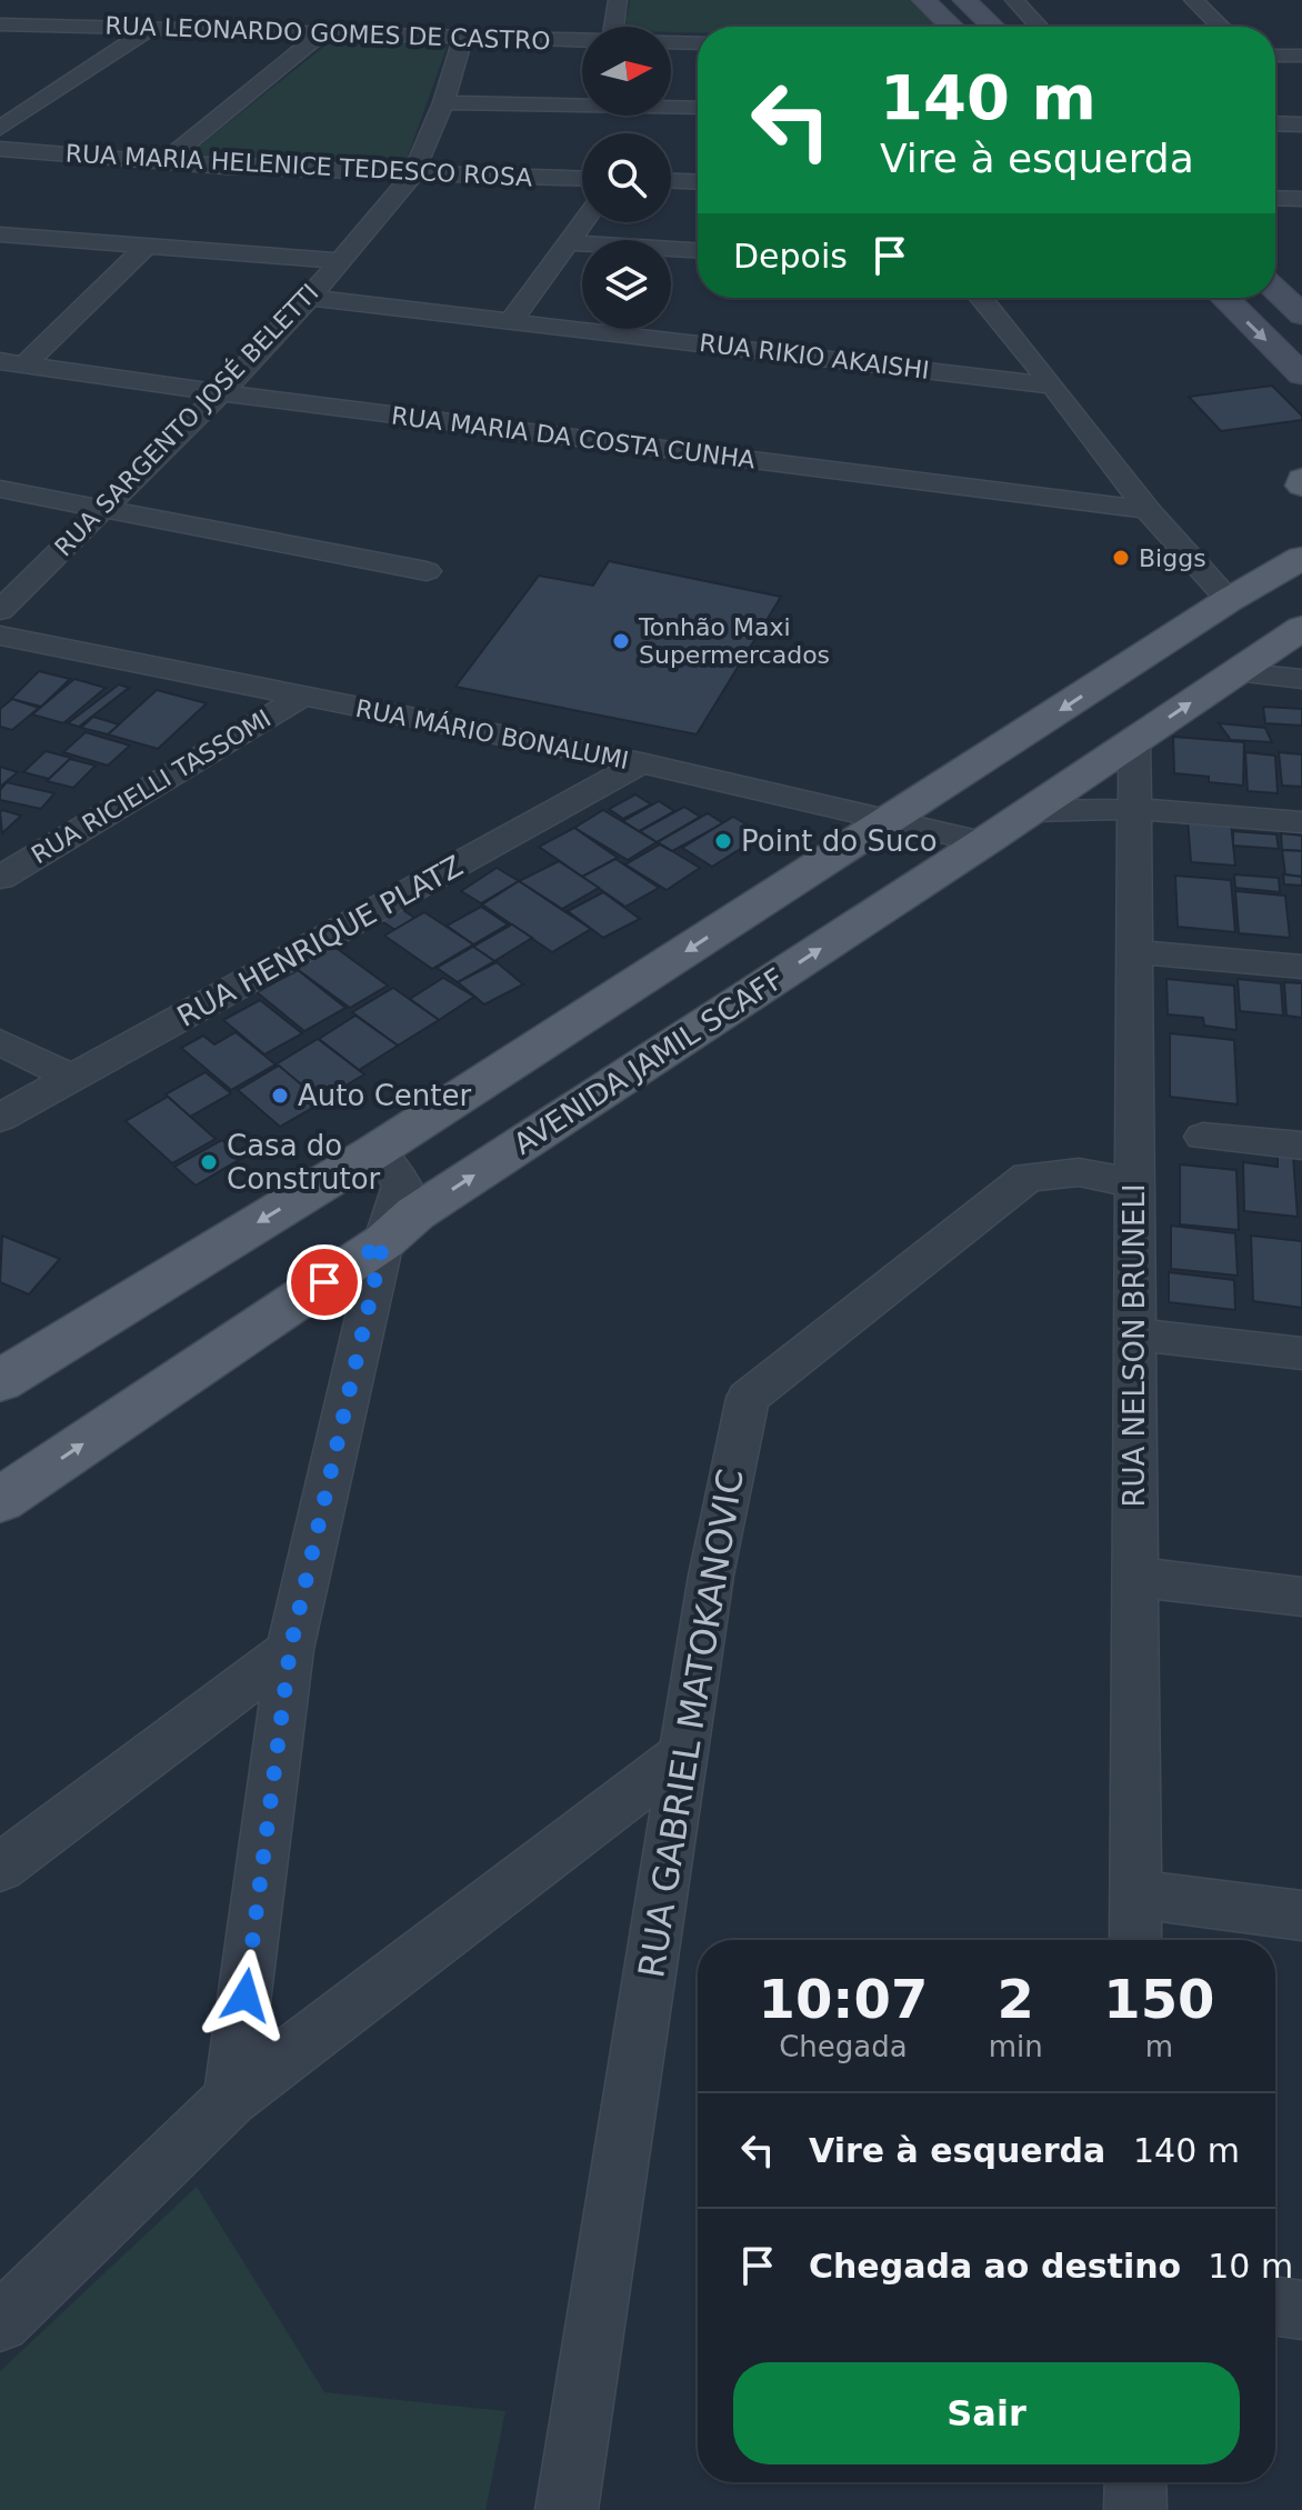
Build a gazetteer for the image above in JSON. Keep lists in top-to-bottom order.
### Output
{
  "streets": {
    "main road": ["AVENIDA JAMIL SCAFF"],
    "street": [
      "RUA LEONARDO GOMES DE CASTRO",
      "RUA MARIA HELENICE TEDESCO ROSA",
      "RUA RIKIO AKAISHI",
      "RUA SARGENTO JOSÉ BELETTI",
      "RUA MARIA DA COSTA CUNHA",
      "RUA MÁRIO BONALUMI",
      "RUA RICIELLI TASSOMI",
      "RUA HENRIQUE PLATZ",
      "RUA NELSON BRUNELI",
      "RUA GABRIEL MATOKANOVIC"
    ]
  },
  "crossings": [
    ["RUA LEONARDO GOMES DE CASTRO", "RUA SARGENTO JOSÉ BELETTI"],
    ["RUA MARIA HELENICE TEDESCO ROSA", "RUA SARGENTO JOSÉ BELETTI"],
    ["RUA RIKIO AKAISHI", "RUA SARGENTO JOSÉ BELETTI"],
    ["RUA SARGENTO JOSÉ BELETTI", "RUA MARIA DA COSTA CUNHA"],
    ["RUA MÁRIO BONALUMI", "RUA RICIELLI TASSOMI"],
    ["RUA MÁRIO BONALUMI", "RUA HENRIQUE PLATZ"],
    ["RUA MÁRIO BONALUMI", "AVENIDA JAMIL SCAFF"],
    ["AVENIDA JAMIL SCAFF", "RUA NELSON BRUNELI"],
    ["RUA NELSON BRUNELI", "RUA GABRIEL MATOKANOVIC"]
  ],
  "places": [
    "Biggs",
    "Tonhão Maxi Supermercados",
    "Point do Suco",
    "Auto Center",
    "Casa do Construtor"
  ],
  "north": "right",
  "page": {
    "turn": ["140 m", "Vire à esquerda"],
    "then": "Depois",
    "eta": [
      "10:07",
      "Chegada",
      "2",
      "min",
      "150",
      "m"
    ],
    "list": [
      {
        "name": "Vire à esquerda",
        "value": "140 m"
      },
      {
        "name": "Chegada ao destino",
        "value": "10 m"
      }
    ],
    "buttons": "Sair"
  }
}
